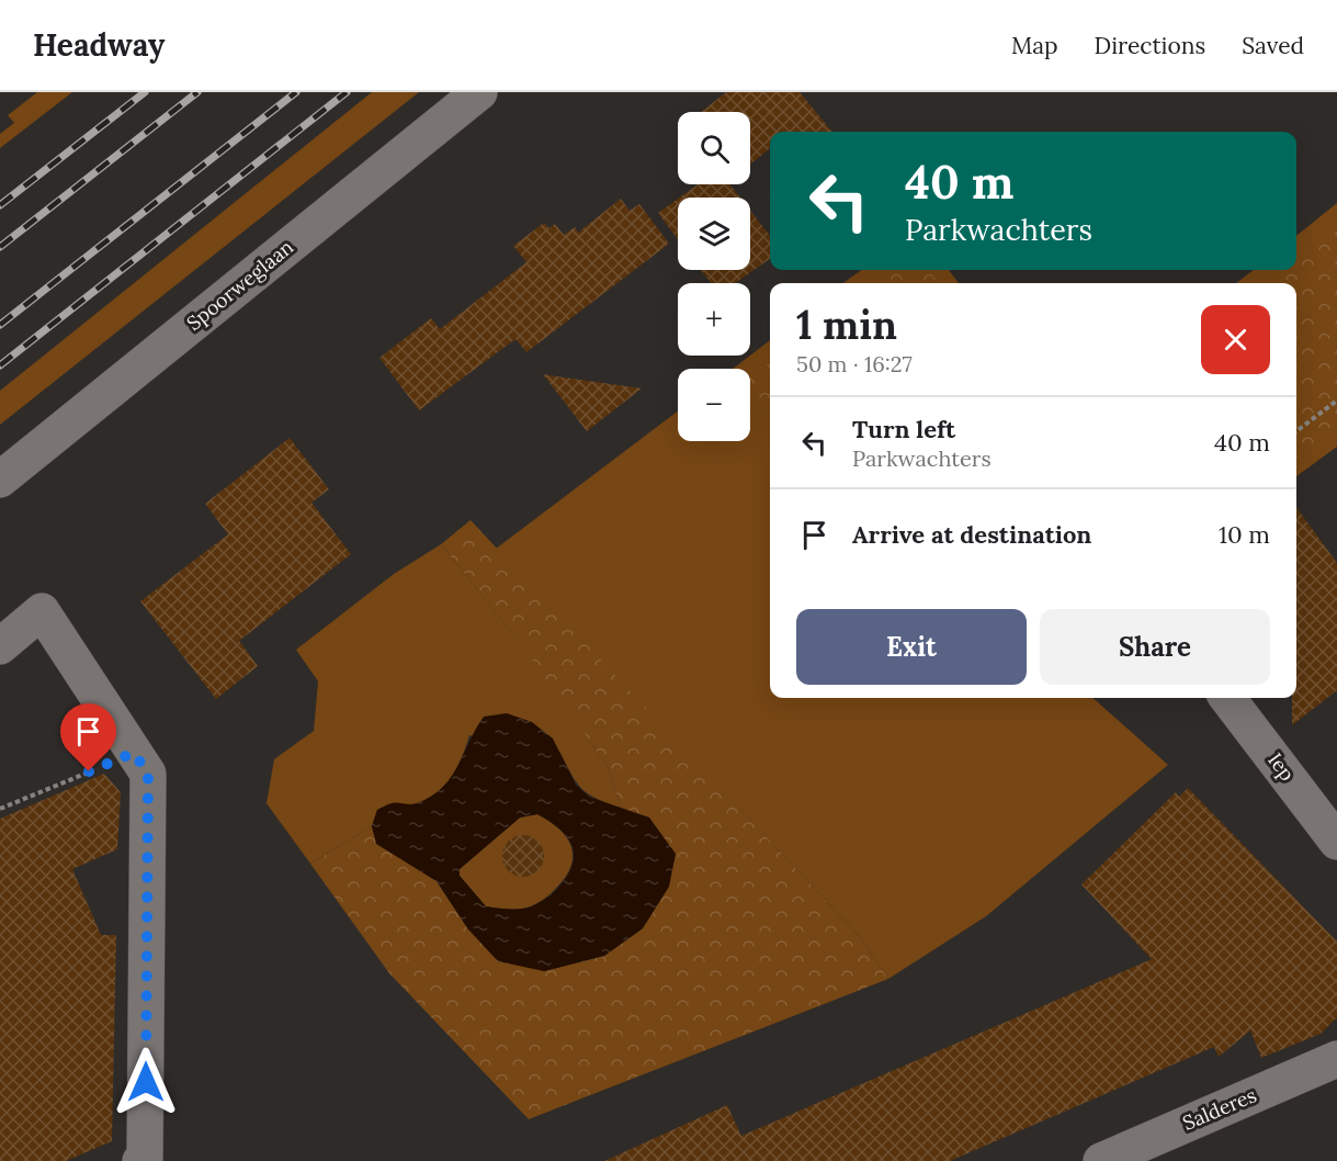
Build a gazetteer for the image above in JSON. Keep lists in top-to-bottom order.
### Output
{
  "streets": {
    "street": ["Spoorweglaan", "Iep", "Salderes"]
  },
  "page": {
    "header": "Headway",
    "nav": ["Map", "Directions", "Saved"],
    "map_buttons": ["+", "−"],
    "turn": ["40 m", "Parkwachters"],
    "heading": ["1 min", "50 m · 16:27"],
    "list": [
      {
        "name": "Turn left",
        "note": "Parkwachters",
        "value": "40 m"
      },
      {
        "name": "Arrive at destination",
        "value": "10 m"
      }
    ],
    "buttons": ["Exit", "Share"]
  }
}
